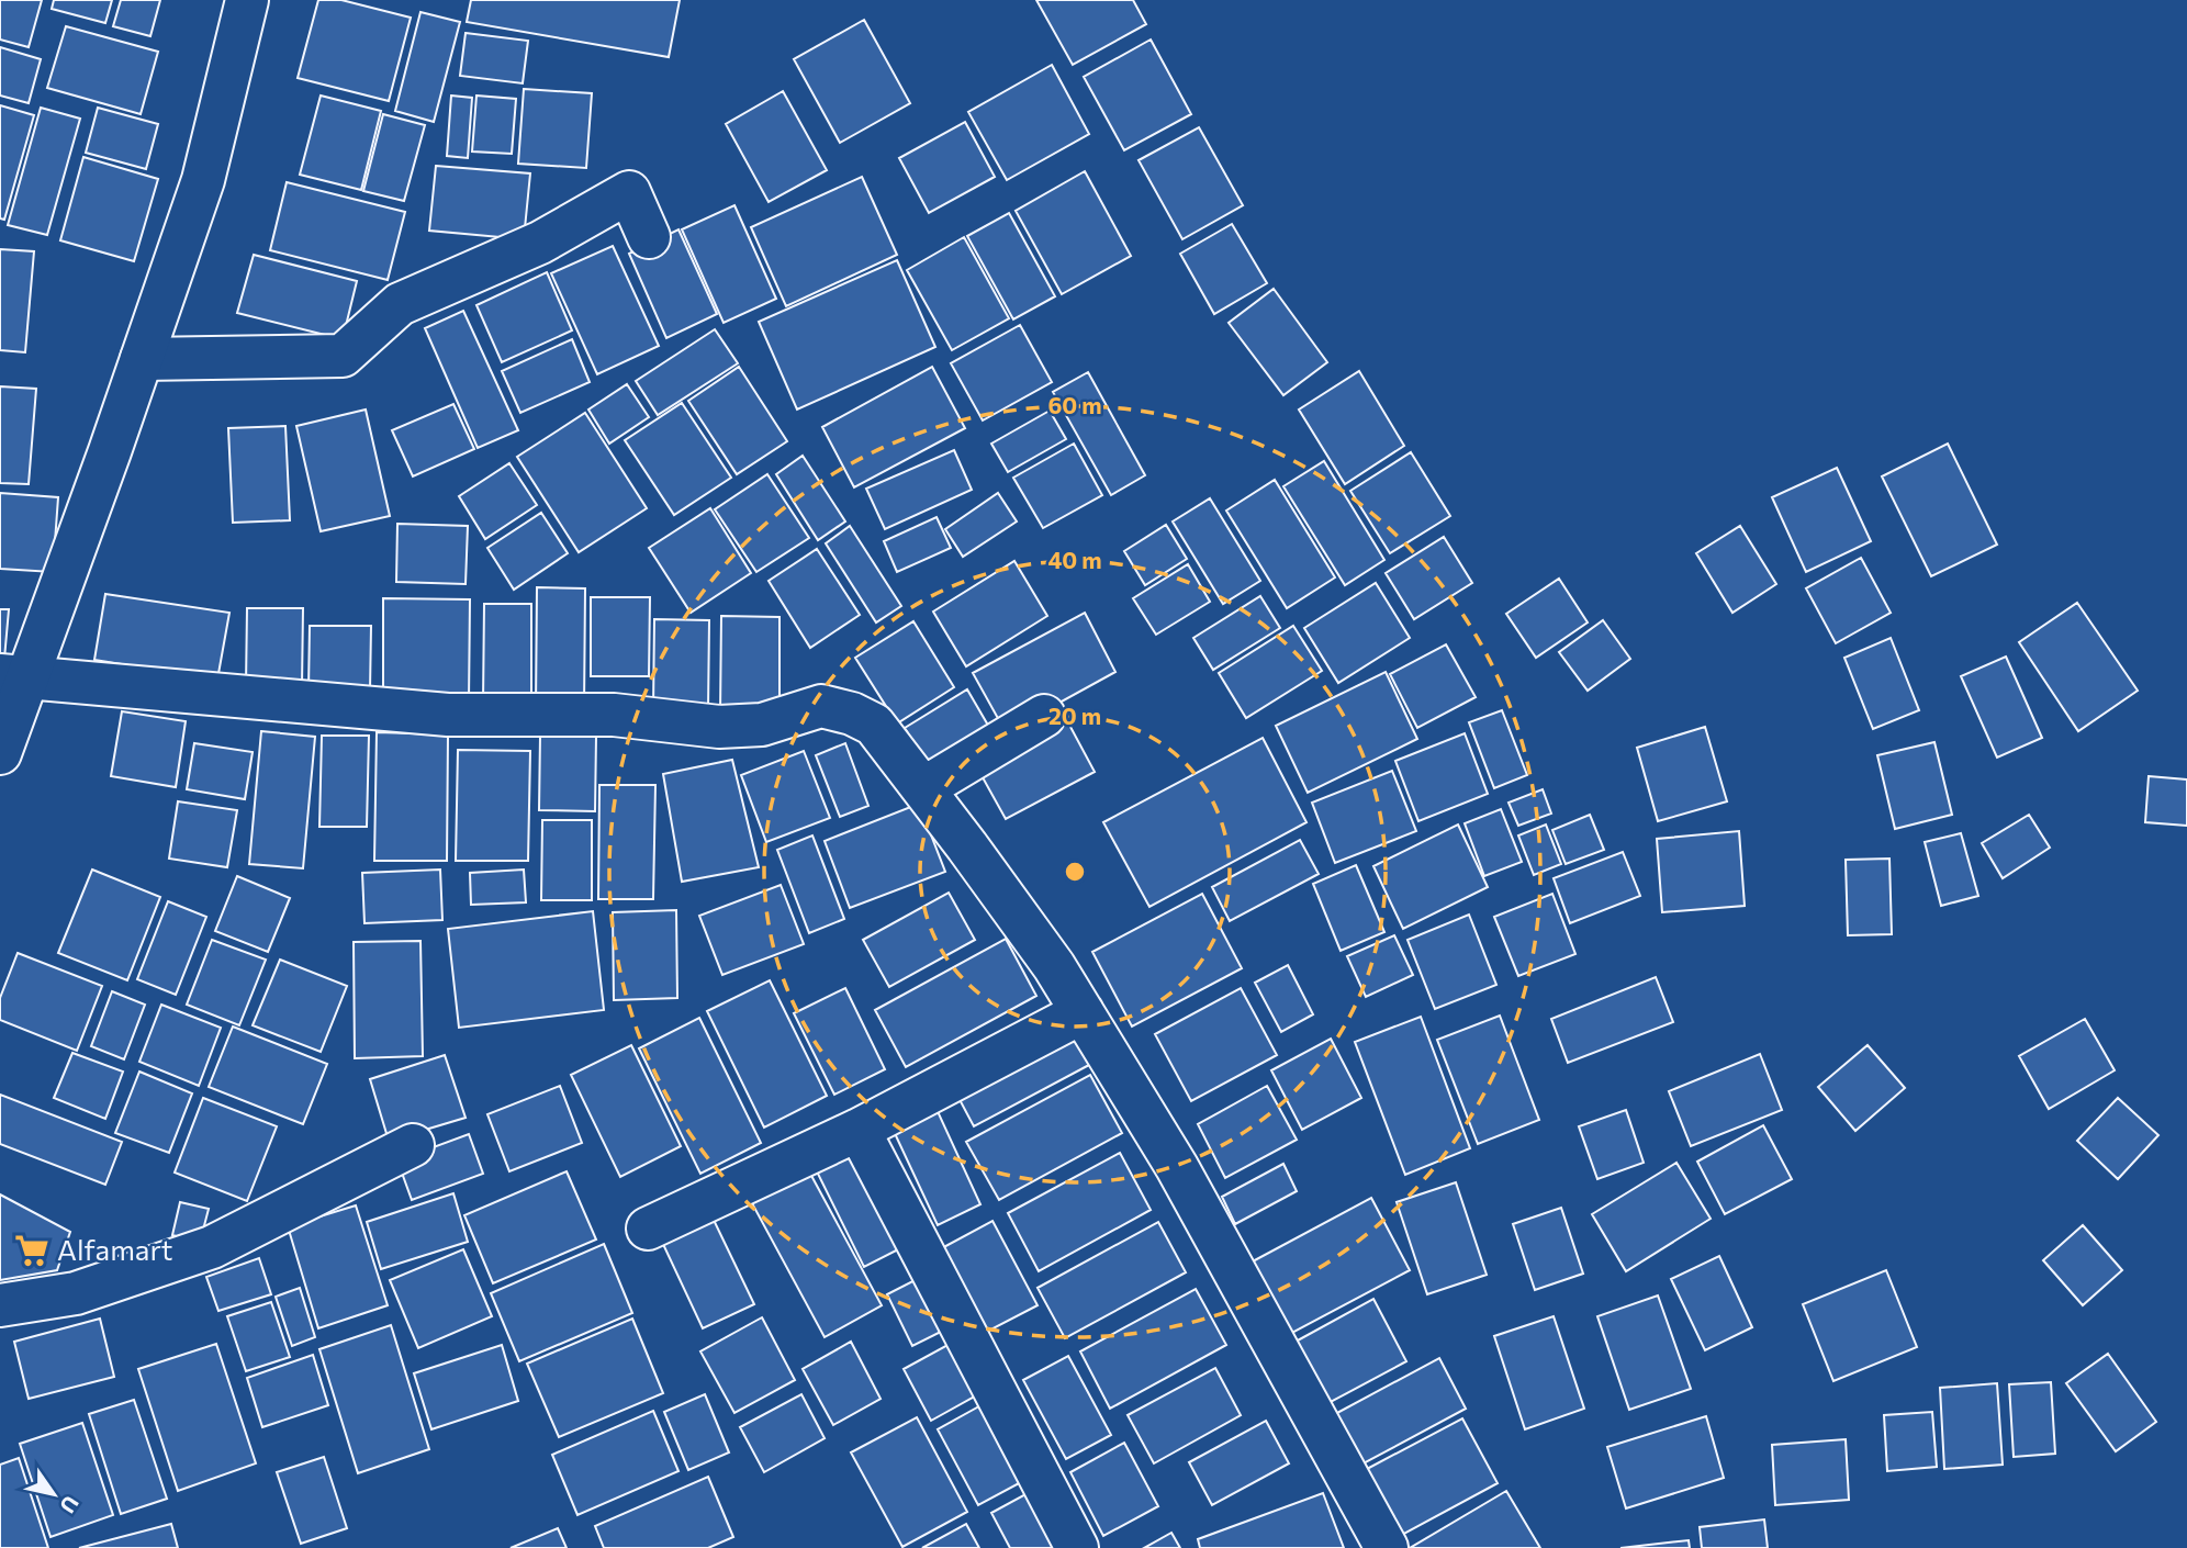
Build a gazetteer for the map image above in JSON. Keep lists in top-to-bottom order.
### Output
{
  "places": {
    "supermarket": ["Alfamart"]
  },
  "north": "bottom right",
  "rings": ["60 m", "40 m", "20 m"]
}
